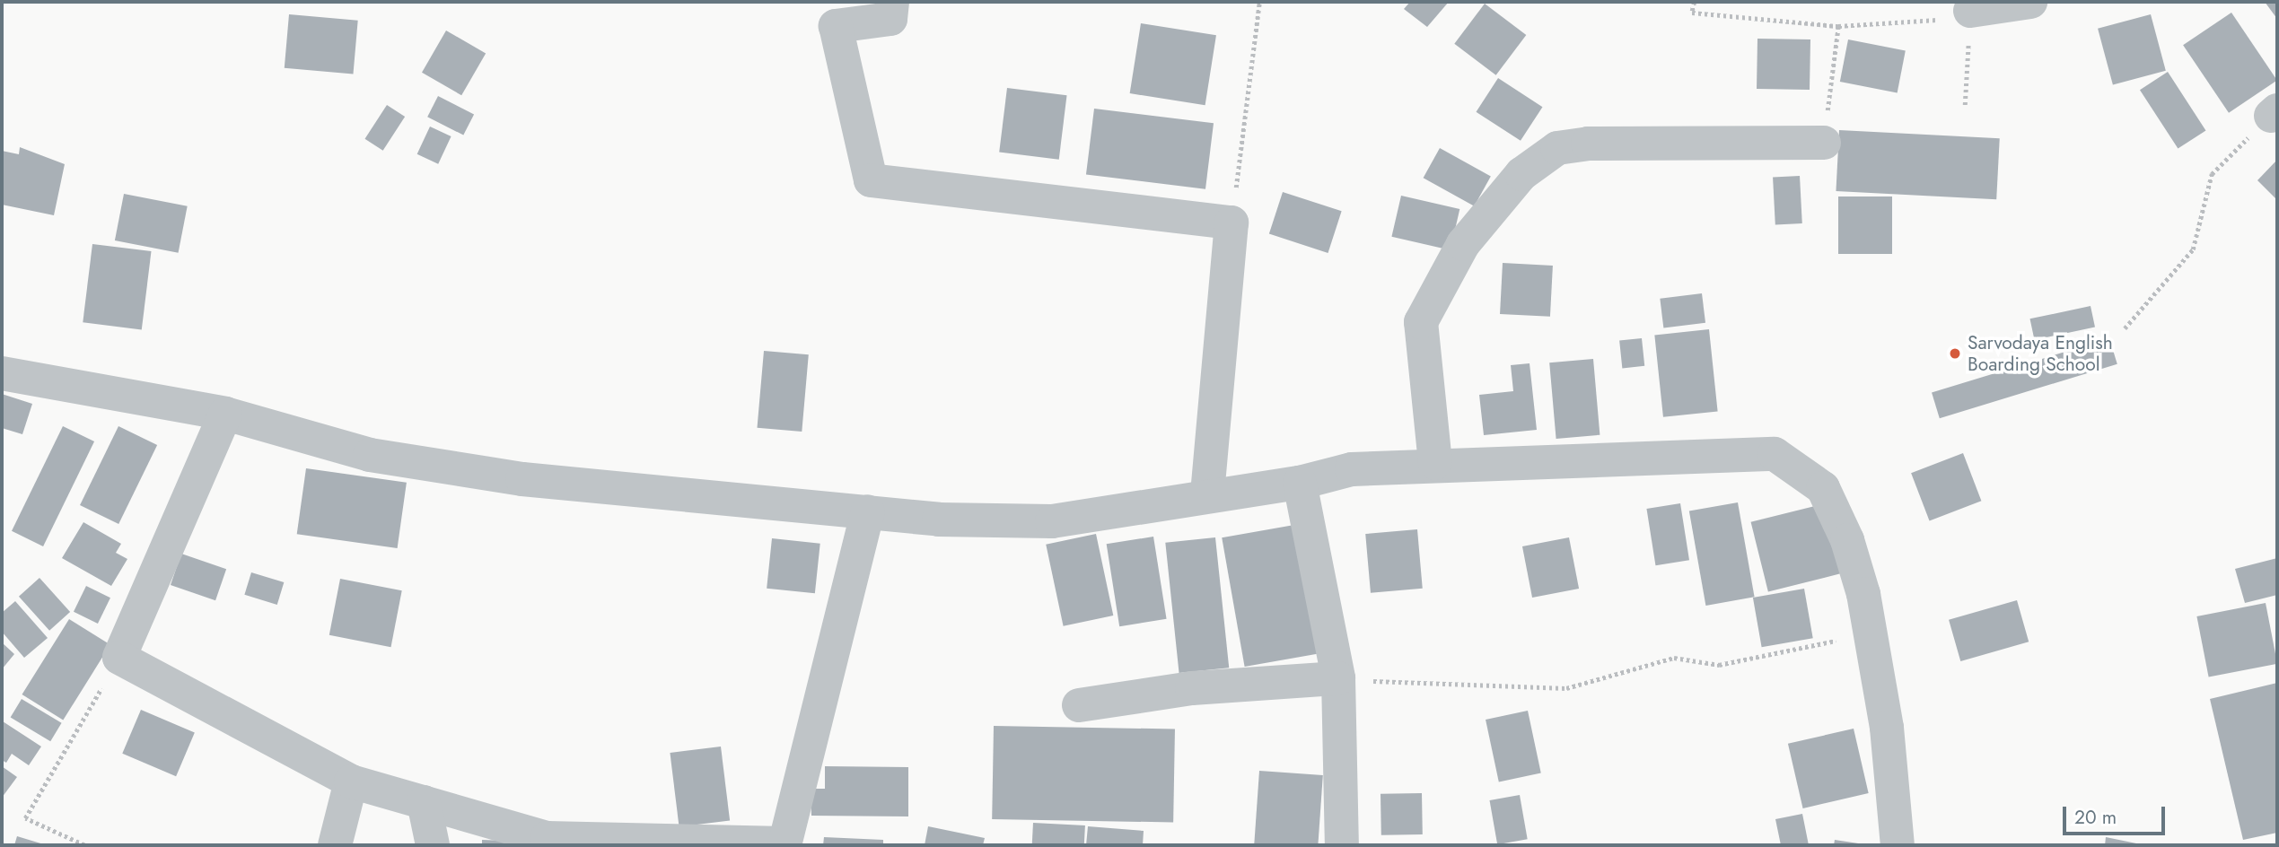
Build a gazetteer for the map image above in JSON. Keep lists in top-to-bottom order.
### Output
{
  "places": ["Sarvodaya English Boarding School"],
  "scale_bar": "20 m"
}
